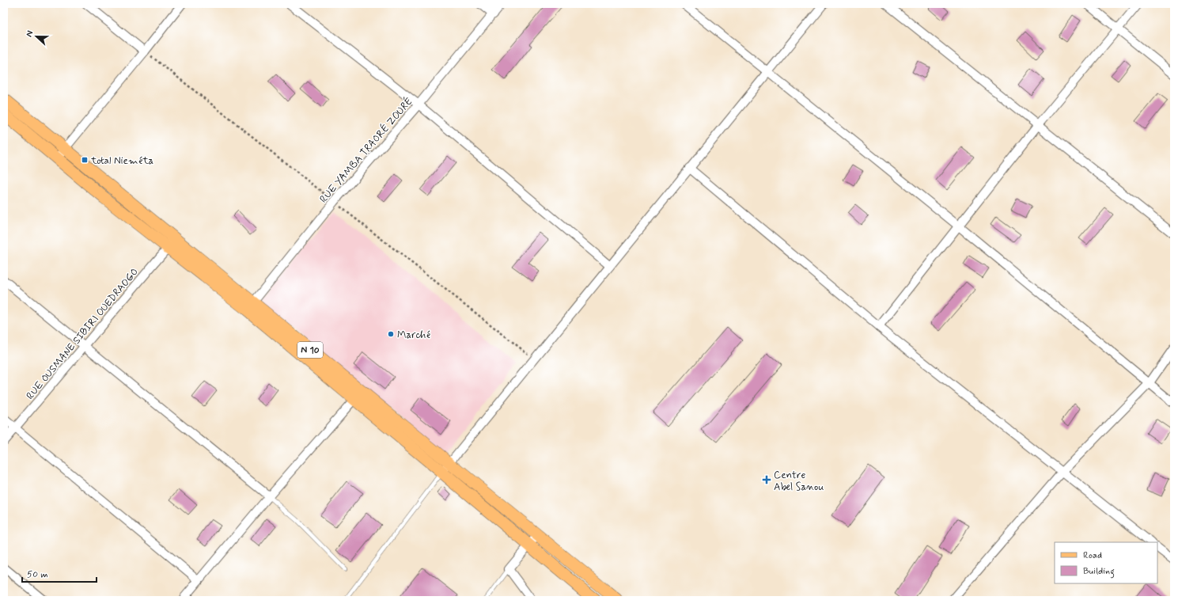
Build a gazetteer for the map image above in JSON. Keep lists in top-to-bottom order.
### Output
{
  "streets": {
    "main road": ["N 10"],
    "street": ["RUE YAMBA TRAORÉ ZOURÉ", "RUE OUSMANE SIBIRI OUEDRAOGO"]
  },
  "crossings": [
    ["RUE YAMBA TRAORÉ ZOURÉ", "N 10"],
    ["RUE OUSMANE SIBIRI OUEDRAOGO", "N 10"]
  ],
  "places": {
    "transit": ["total Nieméta"],
    "other": ["Marché"],
    "health": ["Centre Abel Sanou"]
  },
  "legend": ["Road", "Building"],
  "scale_bar": "50 m",
  "north": "left"
}
